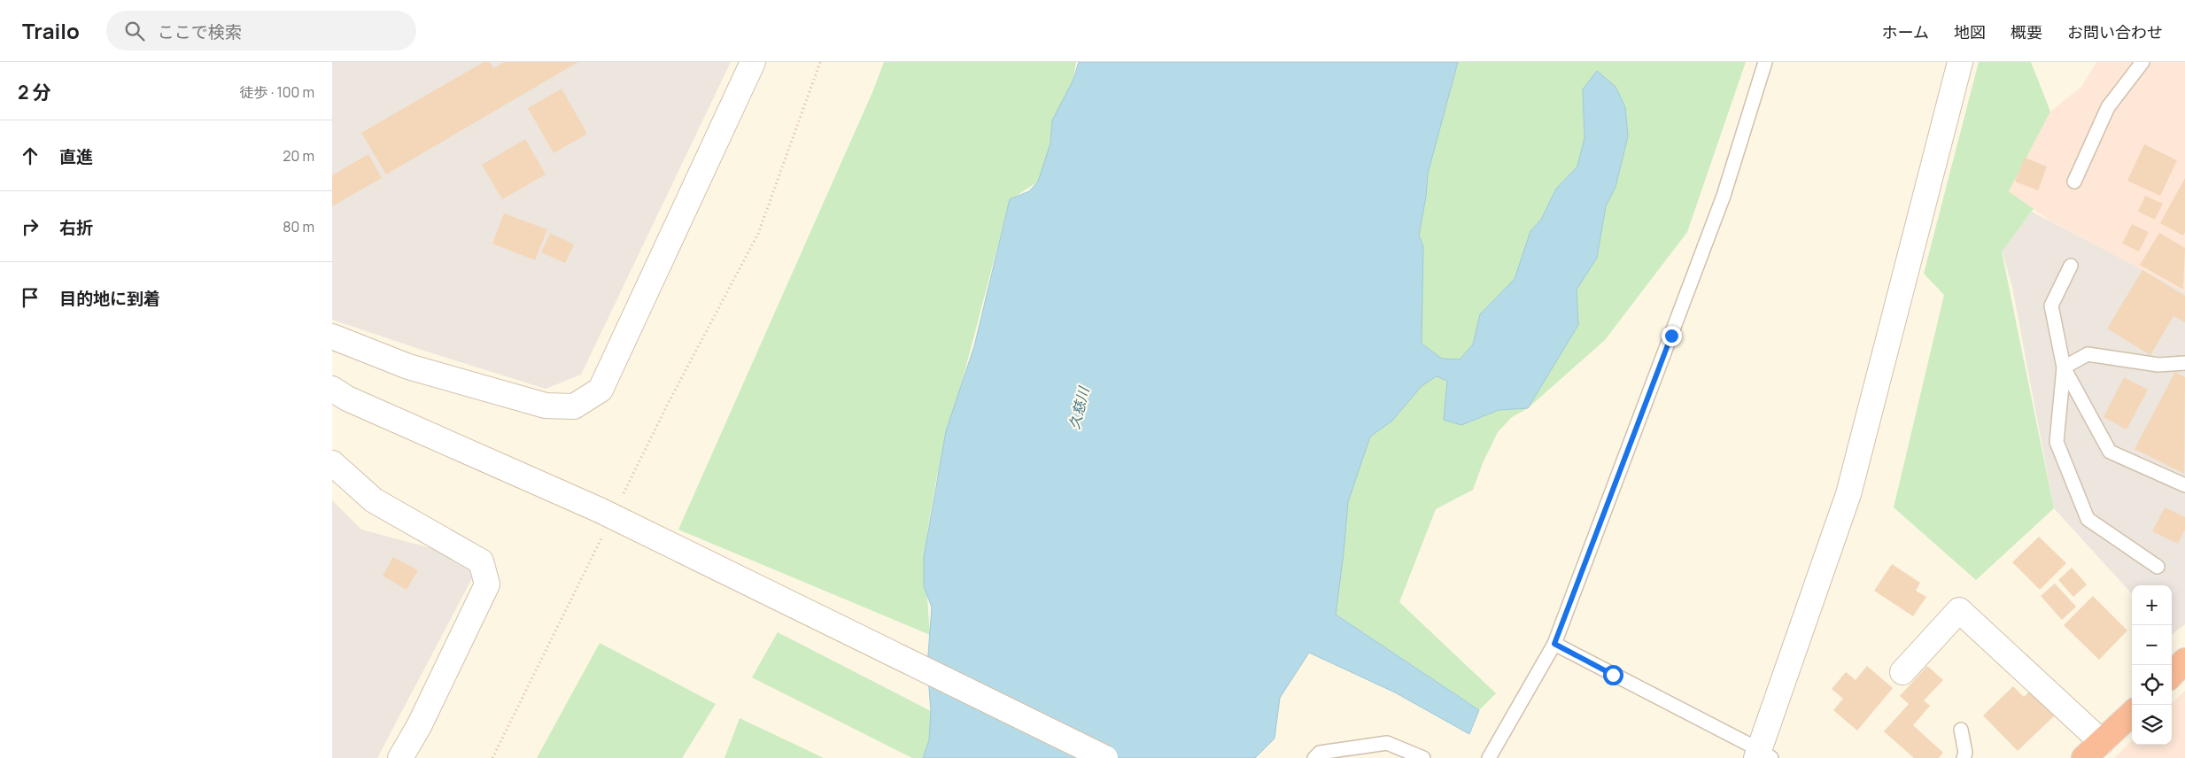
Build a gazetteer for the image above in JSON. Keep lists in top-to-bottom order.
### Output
{
  "water": ["久慈川"],
  "page": {
    "header": "Trailo",
    "search": "ここで検索",
    "nav": [
      "ホーム",
      "地図",
      "概要",
      "お問い合わせ"
    ],
    "heading": ["2 分", "徒歩 · 100 m"],
    "list": [
      ["直進", "20 m"],
      ["右折", "80 m"],
      "目的地に到着"
    ],
    "map_buttons": ["+", "−"]
  }
}
